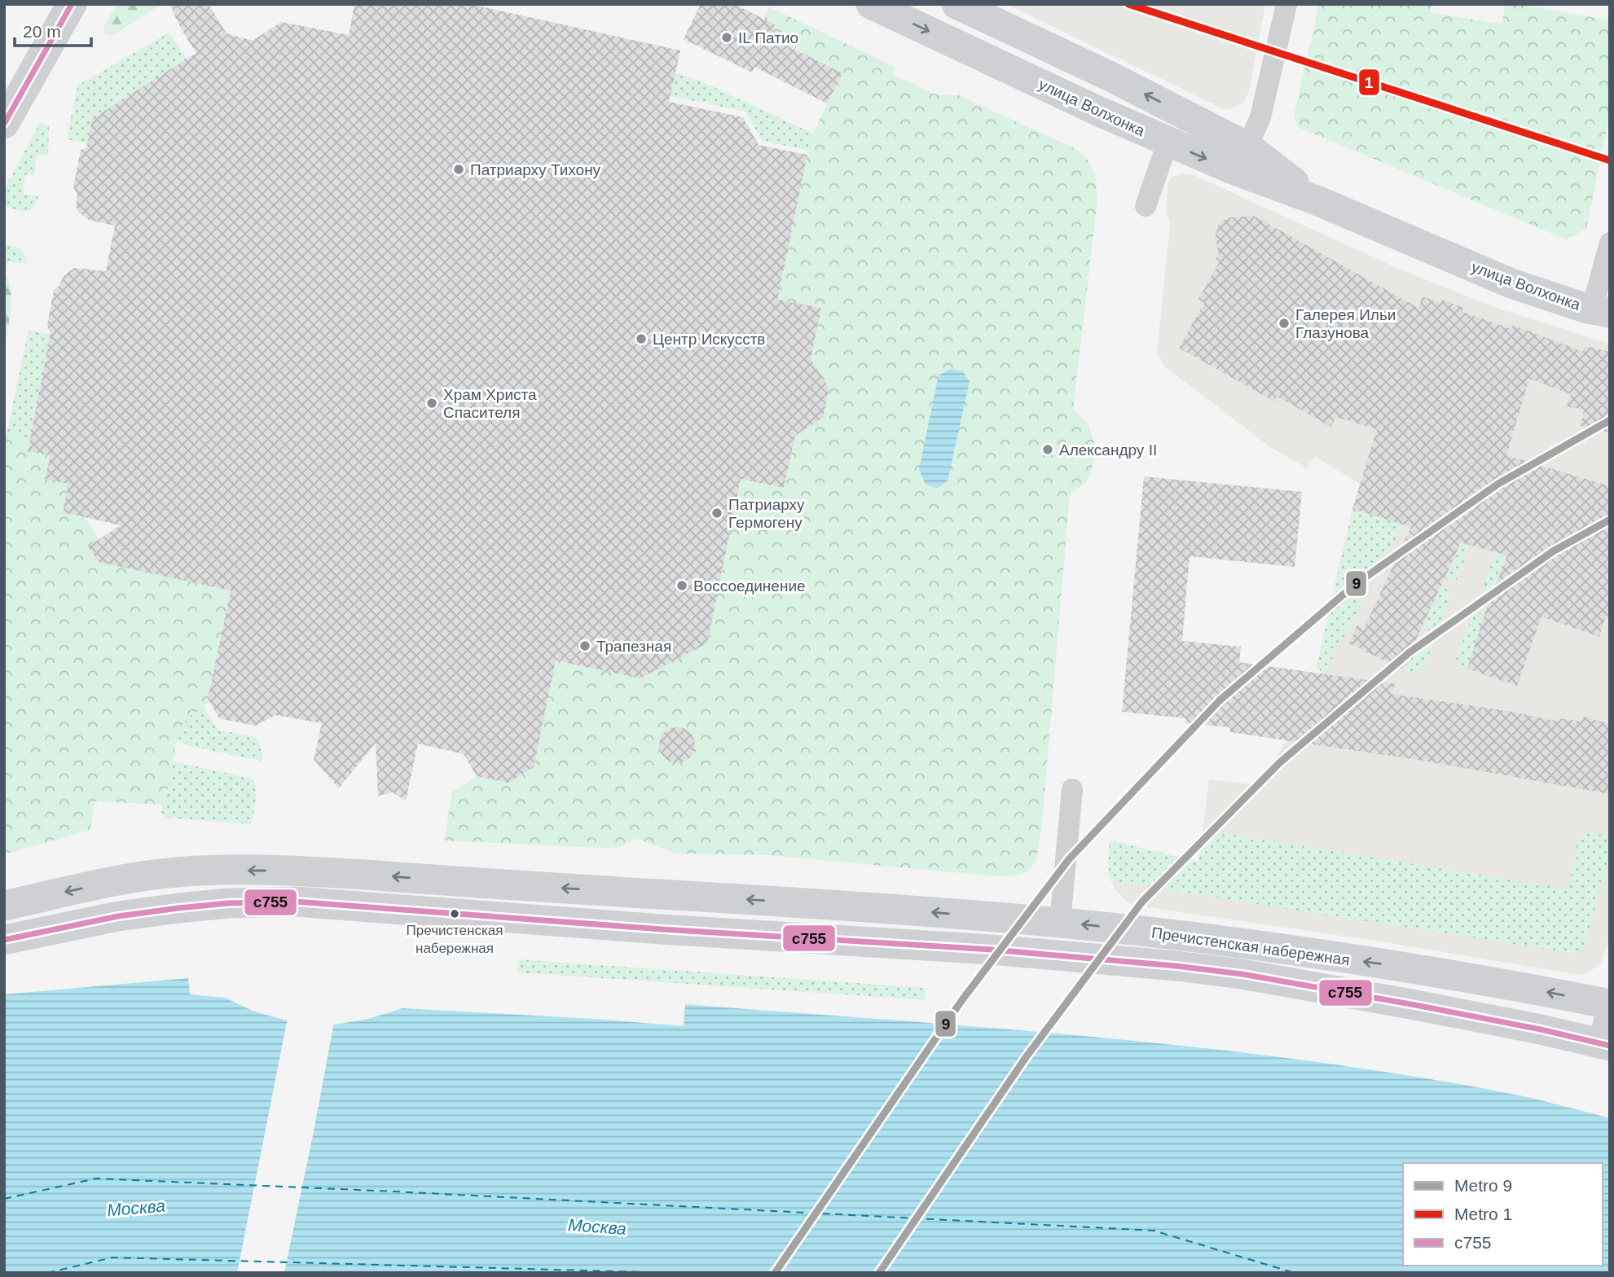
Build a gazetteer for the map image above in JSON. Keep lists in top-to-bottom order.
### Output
{
  "streets": {
    "main road": ["улица Волхонка", "Пречистенская набережная"]
  },
  "water": ["Москва"],
  "places": [
    "IL Патио",
    "Патриарху Тихону",
    "Галерея Ильи Глазунова",
    "Центр Искусств",
    "Храм Христа Спасителя",
    "Александру II",
    "Патриарху Гермогену",
    "Воссоединение",
    "Трапезная",
    "Пречистенская набережная"
  ],
  "lines": ["metro line 1", "transit line с755", "metro line 9"],
  "legend": ["Metro 9", "Metro 1", "с755"],
  "scale_bar": "20 m"
}
